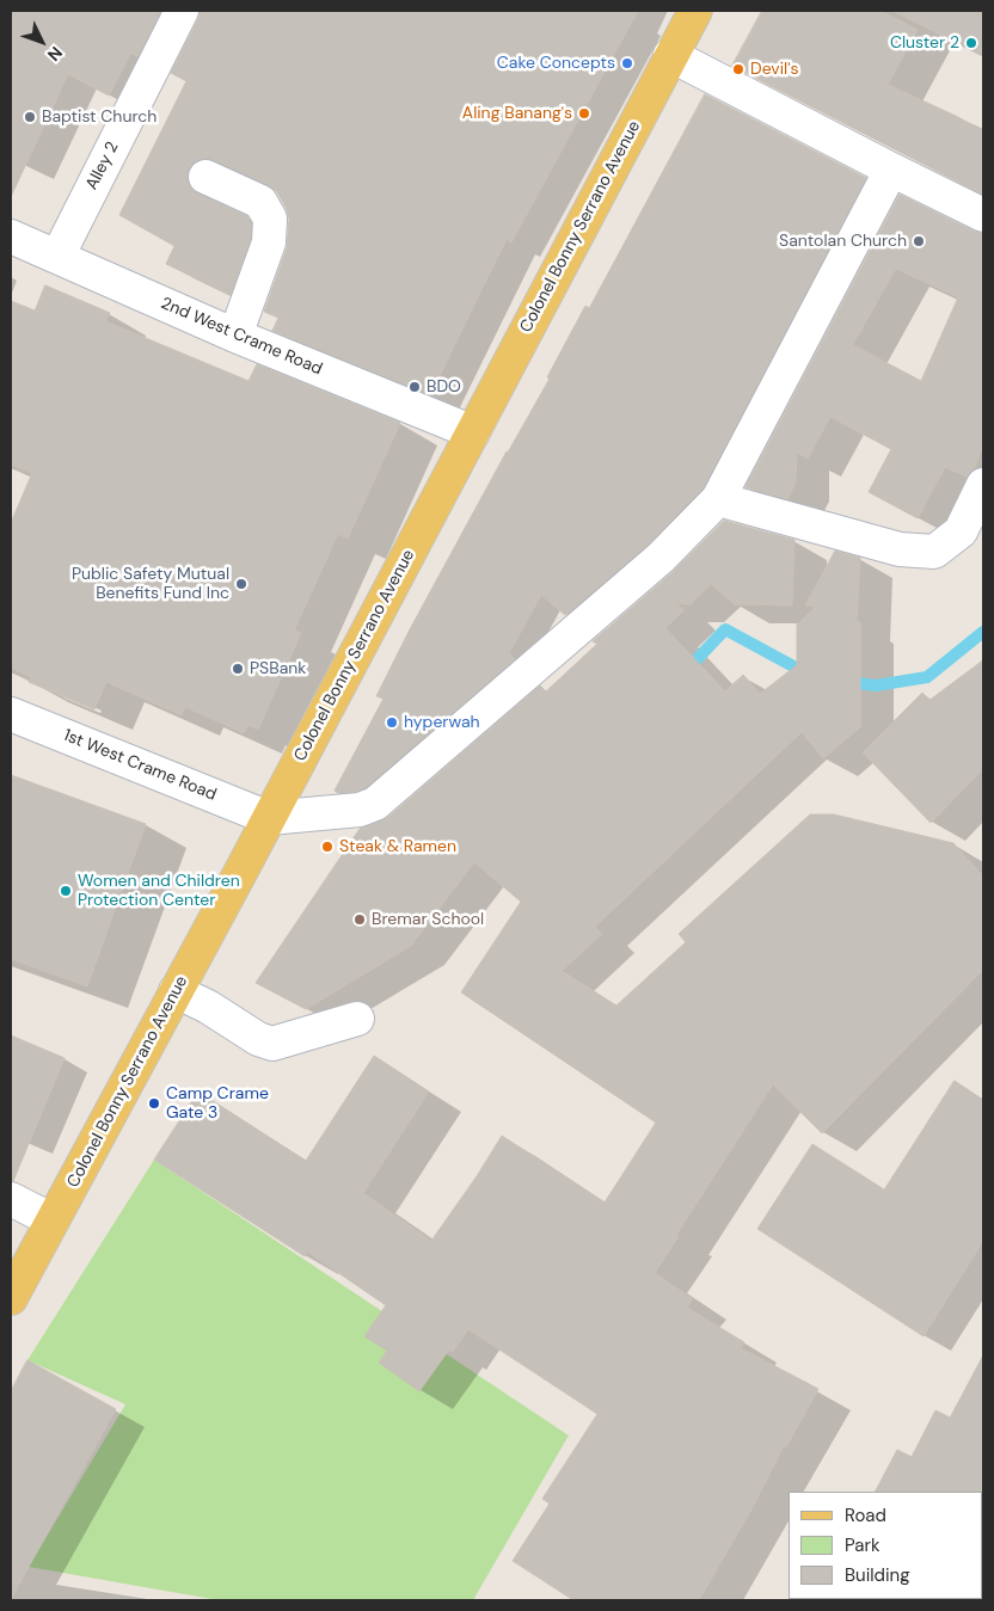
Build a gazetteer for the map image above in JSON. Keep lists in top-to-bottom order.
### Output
{
  "streets": {
    "main road": ["Colonel Bonny Serrano Avenue"],
    "street": ["Alley 2", "2nd West Crame Road", "1st West Crame Road"]
  },
  "crossings": [
    ["Alley 2", "2nd West Crame Road"],
    ["Colonel Bonny Serrano Avenue", "2nd West Crame Road"],
    ["Colonel Bonny Serrano Avenue", "1st West Crame Road"]
  ],
  "places": [
    "Cluster 2",
    "Cake Concepts",
    "Devil's",
    "Aling Banang's",
    "Baptist Church",
    "Santolan Church",
    "BDO",
    "Public Safety Mutual Benefits Fund Inc",
    "PSBank",
    "hyperwah",
    "Steak & Ramen",
    "Women and Children Protection Center",
    "Bremar School",
    "Camp Crame Gate 3"
  ],
  "legend": ["Road", "Park", "Building"],
  "north": "bottom right"
}
